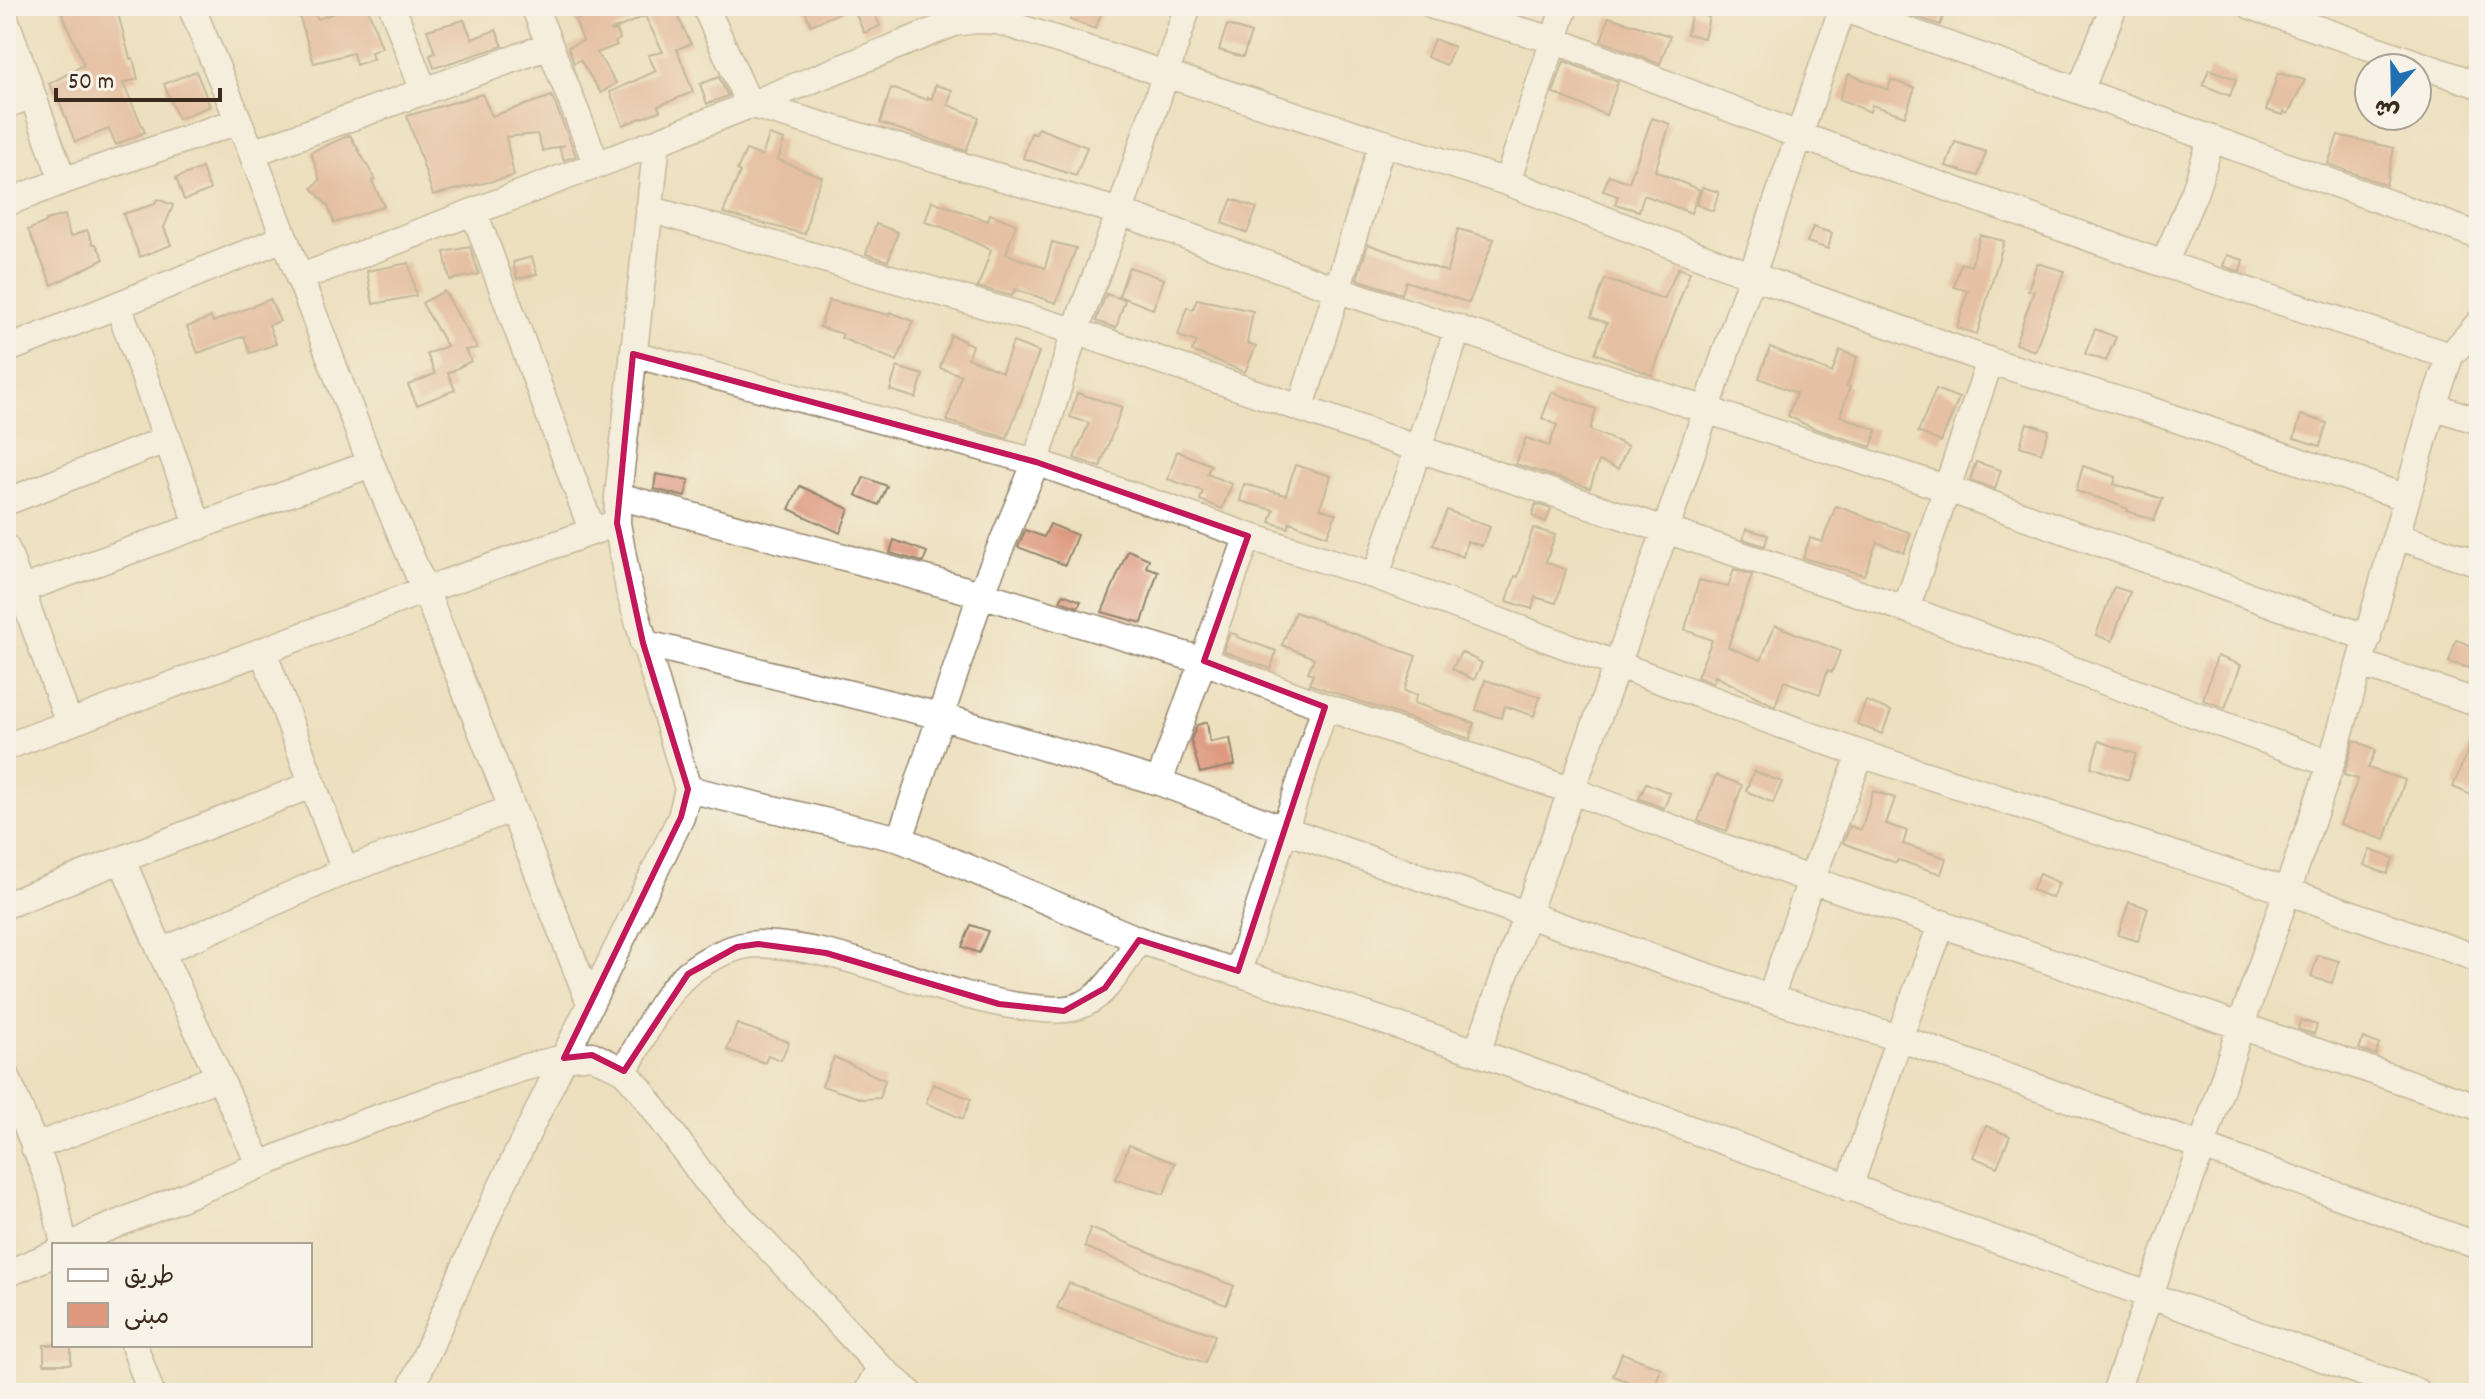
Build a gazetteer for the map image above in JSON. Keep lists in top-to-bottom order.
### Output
{
  "legend": ["طريق", "مبنى"],
  "scale_bar": "50 m",
  "north": "bottom"
}
